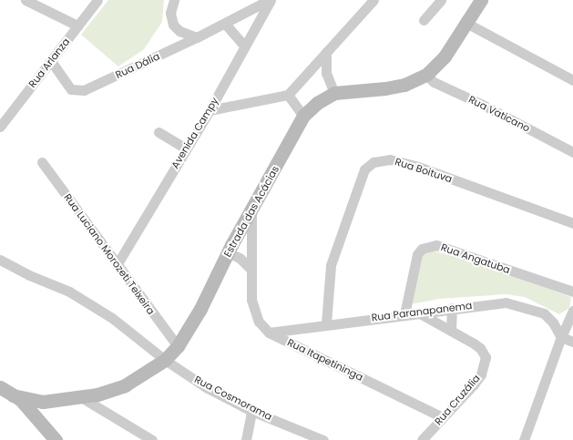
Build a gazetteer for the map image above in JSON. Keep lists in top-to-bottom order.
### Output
{
  "streets": {
    "street": [
      "Rua Arlanza",
      "Rua Dália",
      "Rua Vaticano",
      "Avenida Campy",
      "Rua Boituva",
      "Estrada das Acácias",
      "Rua Luciano Morozeti Teixeira",
      "Rua Angatuba",
      "Rua Paranapanema",
      "Rua Itapetininga",
      "Rua Cosmorama",
      "Rua Cruzália"
    ]
  },
  "crossings": [
    ["Rua Arlanza", "Rua Dália"],
    ["Rua Dália", "Avenida Campy"],
    ["Rua Vaticano", "Estrada das Acácias"],
    ["Avenida Campy", "Rua Luciano Morozeti Teixeira"],
    ["Rua Boituva", "Rua Paranapanema"],
    ["Estrada das Acácias", "Rua Luciano Morozeti Teixeira"],
    ["Estrada das Acácias", "Rua Itapetininga"],
    ["Estrada das Acácias", "Rua Cosmorama"],
    ["Rua Angatuba", "Rua Paranapanema"],
    ["Rua Paranapanema", "Rua Itapetininga"],
    ["Rua Paranapanema", "Rua Cruzália"],
    ["Rua Itapetininga", "Rua Cruzália"]
  ]
}
